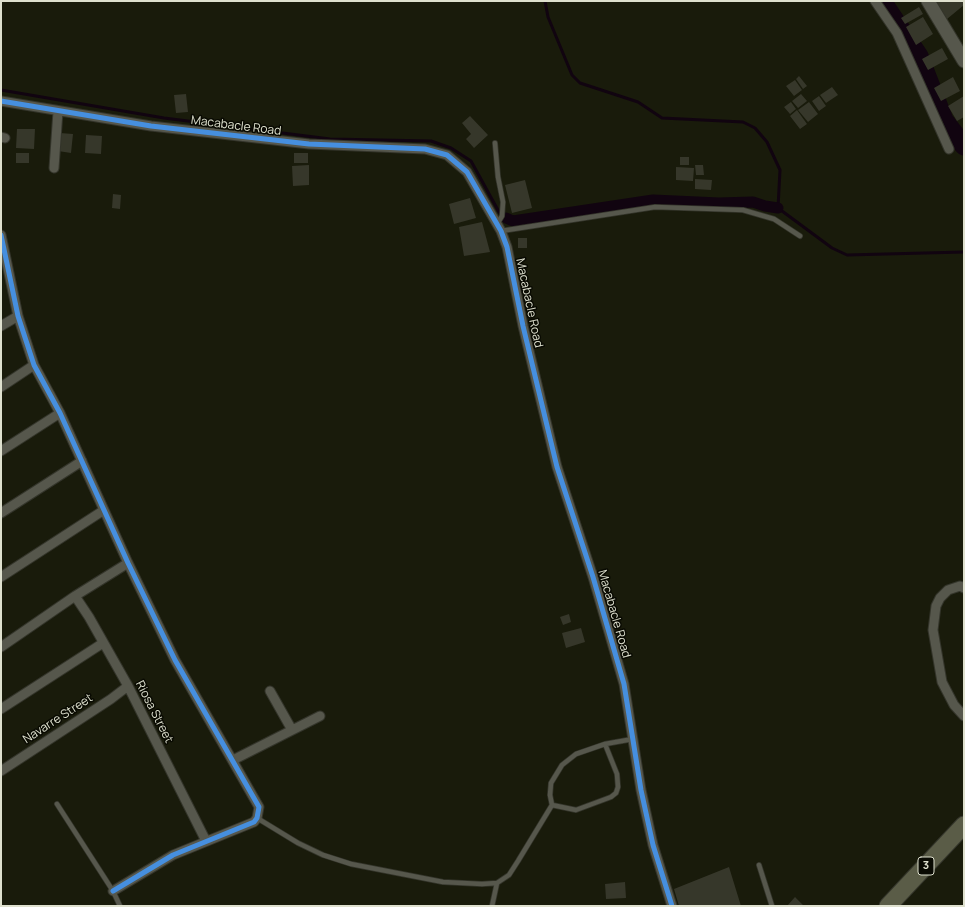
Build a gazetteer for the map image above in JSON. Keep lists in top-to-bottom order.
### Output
{
  "streets": {
    "highway": ["3"],
    "street": ["Macabacle Road", "Riosa Street", "Navarre Street"]
  },
  "crossings": [
    ["Riosa Street", "Navarre Street"]
  ]
}
